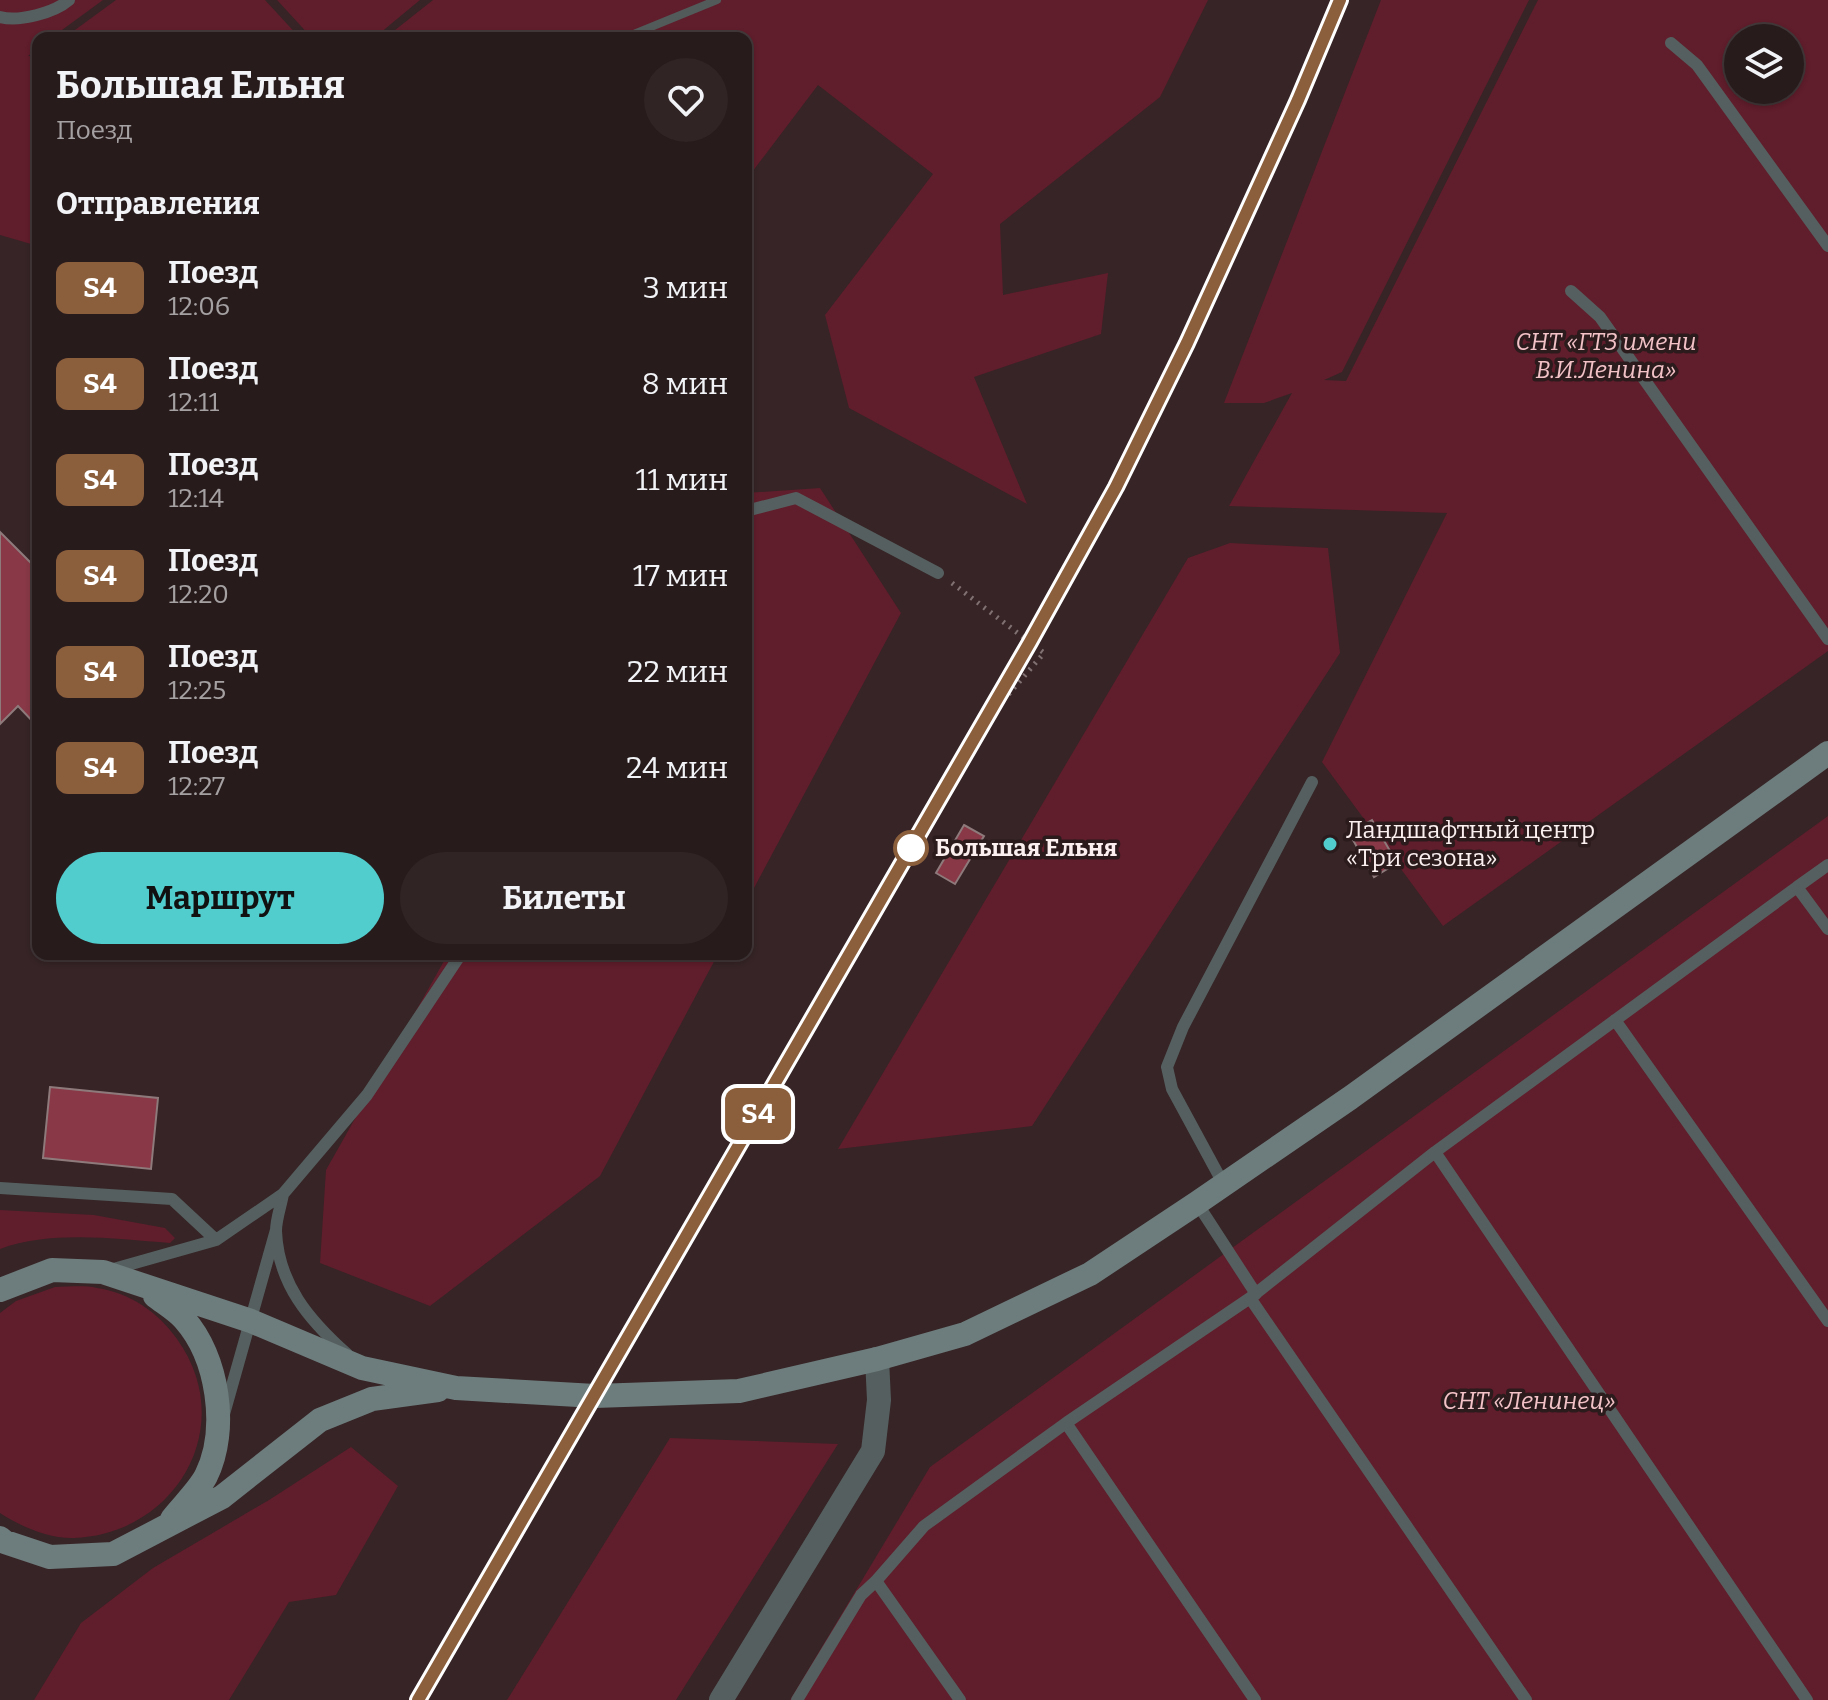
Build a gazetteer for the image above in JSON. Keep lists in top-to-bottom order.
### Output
{
  "parks": ["СНТ «ГТЗ имени В.И.Ленина»", "СНТ «Ленинец»"],
  "places": ["Ландшафтный центр «Три сезона»", "Большая Ельня"],
  "page": {
    "on_map": "S4",
    "heading": [
      ["Большая Ельня", "Поезд"],
      "Отправления"
    ],
    "list": [
      {
        "mark": "S4",
        "name": "Поезд",
        "note": "12:06",
        "value": "3 мин"
      },
      {
        "mark": "S4",
        "name": "Поезд",
        "note": "12:11",
        "value": "8 мин"
      },
      {
        "mark": "S4",
        "name": "Поезд",
        "note": "12:14",
        "value": "11 мин"
      },
      {
        "mark": "S4",
        "name": "Поезд",
        "note": "12:20",
        "value": "17 мин"
      },
      {
        "mark": "S4",
        "name": "Поезд",
        "note": "12:25",
        "value": "22 мин"
      },
      {
        "mark": "S4",
        "name": "Поезд",
        "note": "12:27",
        "value": "24 мин"
      }
    ],
    "buttons": ["Маршрут", "Билеты"]
  }
}
